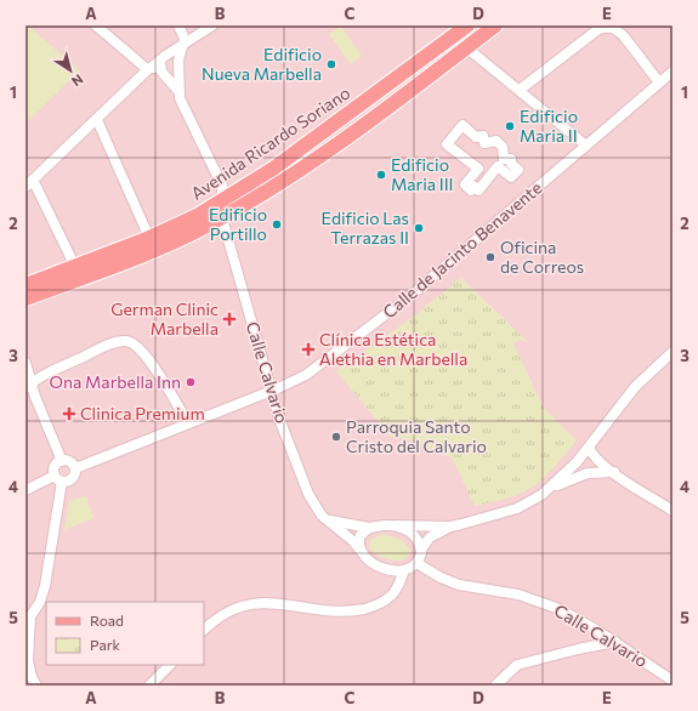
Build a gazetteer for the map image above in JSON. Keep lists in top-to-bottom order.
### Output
{
  "streets": {
    "main road": ["Avenida Ricardo Soriano"],
    "street": ["Calle de Jacinto Benavente", "Calle Calvario"]
  },
  "crossings": [
    ["Avenida Ricardo Soriano", "Calle Calvario"],
    ["Calle de Jacinto Benavente", "Calle Calvario"]
  ],
  "places": {
    "other": [
      "Edificio Nueva Marbella",
      "Edificio Maria II",
      "Edificio Maria III",
      "Edificio Portillo",
      "Edificio Las Terrazas II",
      "Oficina de Correos",
      "Ona Marbella Inn",
      "Parroquia Santo Cristo del Calvario"
    ],
    "health": ["German Clinic Marbella", "Clínica Estética Alethia en Marbella", "Clinica Premium"]
  },
  "legend": ["Road", "Park"],
  "north": "bottom right",
  "grid": {
    "columns": [
      "A",
      "B",
      "C",
      "D",
      "E"
    ],
    "rows": [
      "1",
      "2",
      "3",
      "4",
      "5"
    ]
  }
}
